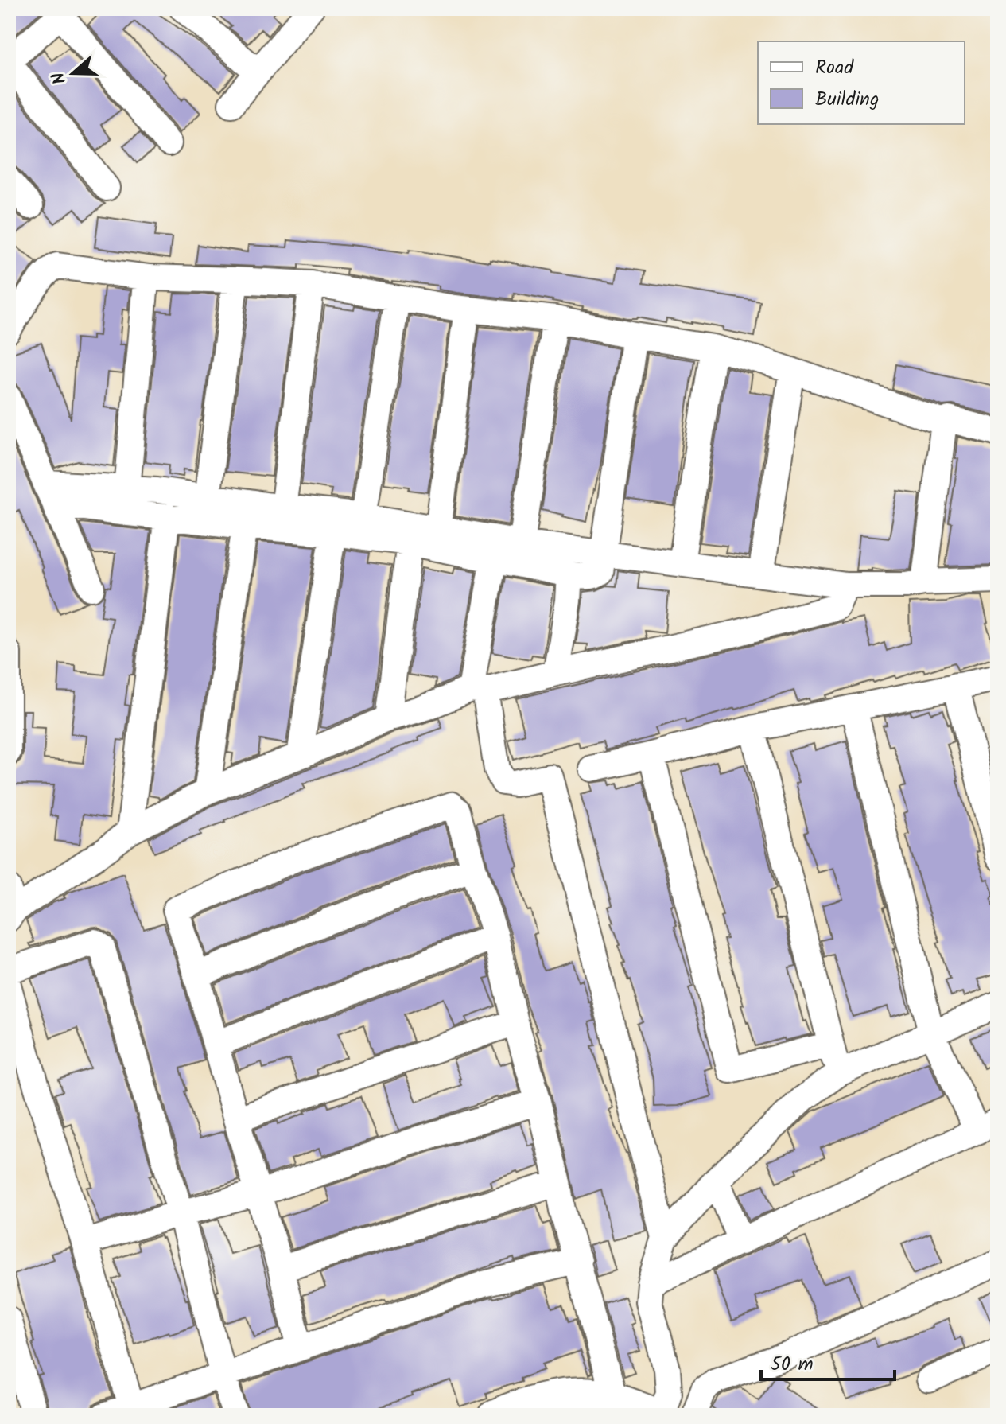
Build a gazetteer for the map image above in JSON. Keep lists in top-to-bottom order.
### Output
{
  "legend": ["Road", "Building"],
  "scale_bar": "50 m",
  "north": "left"
}
